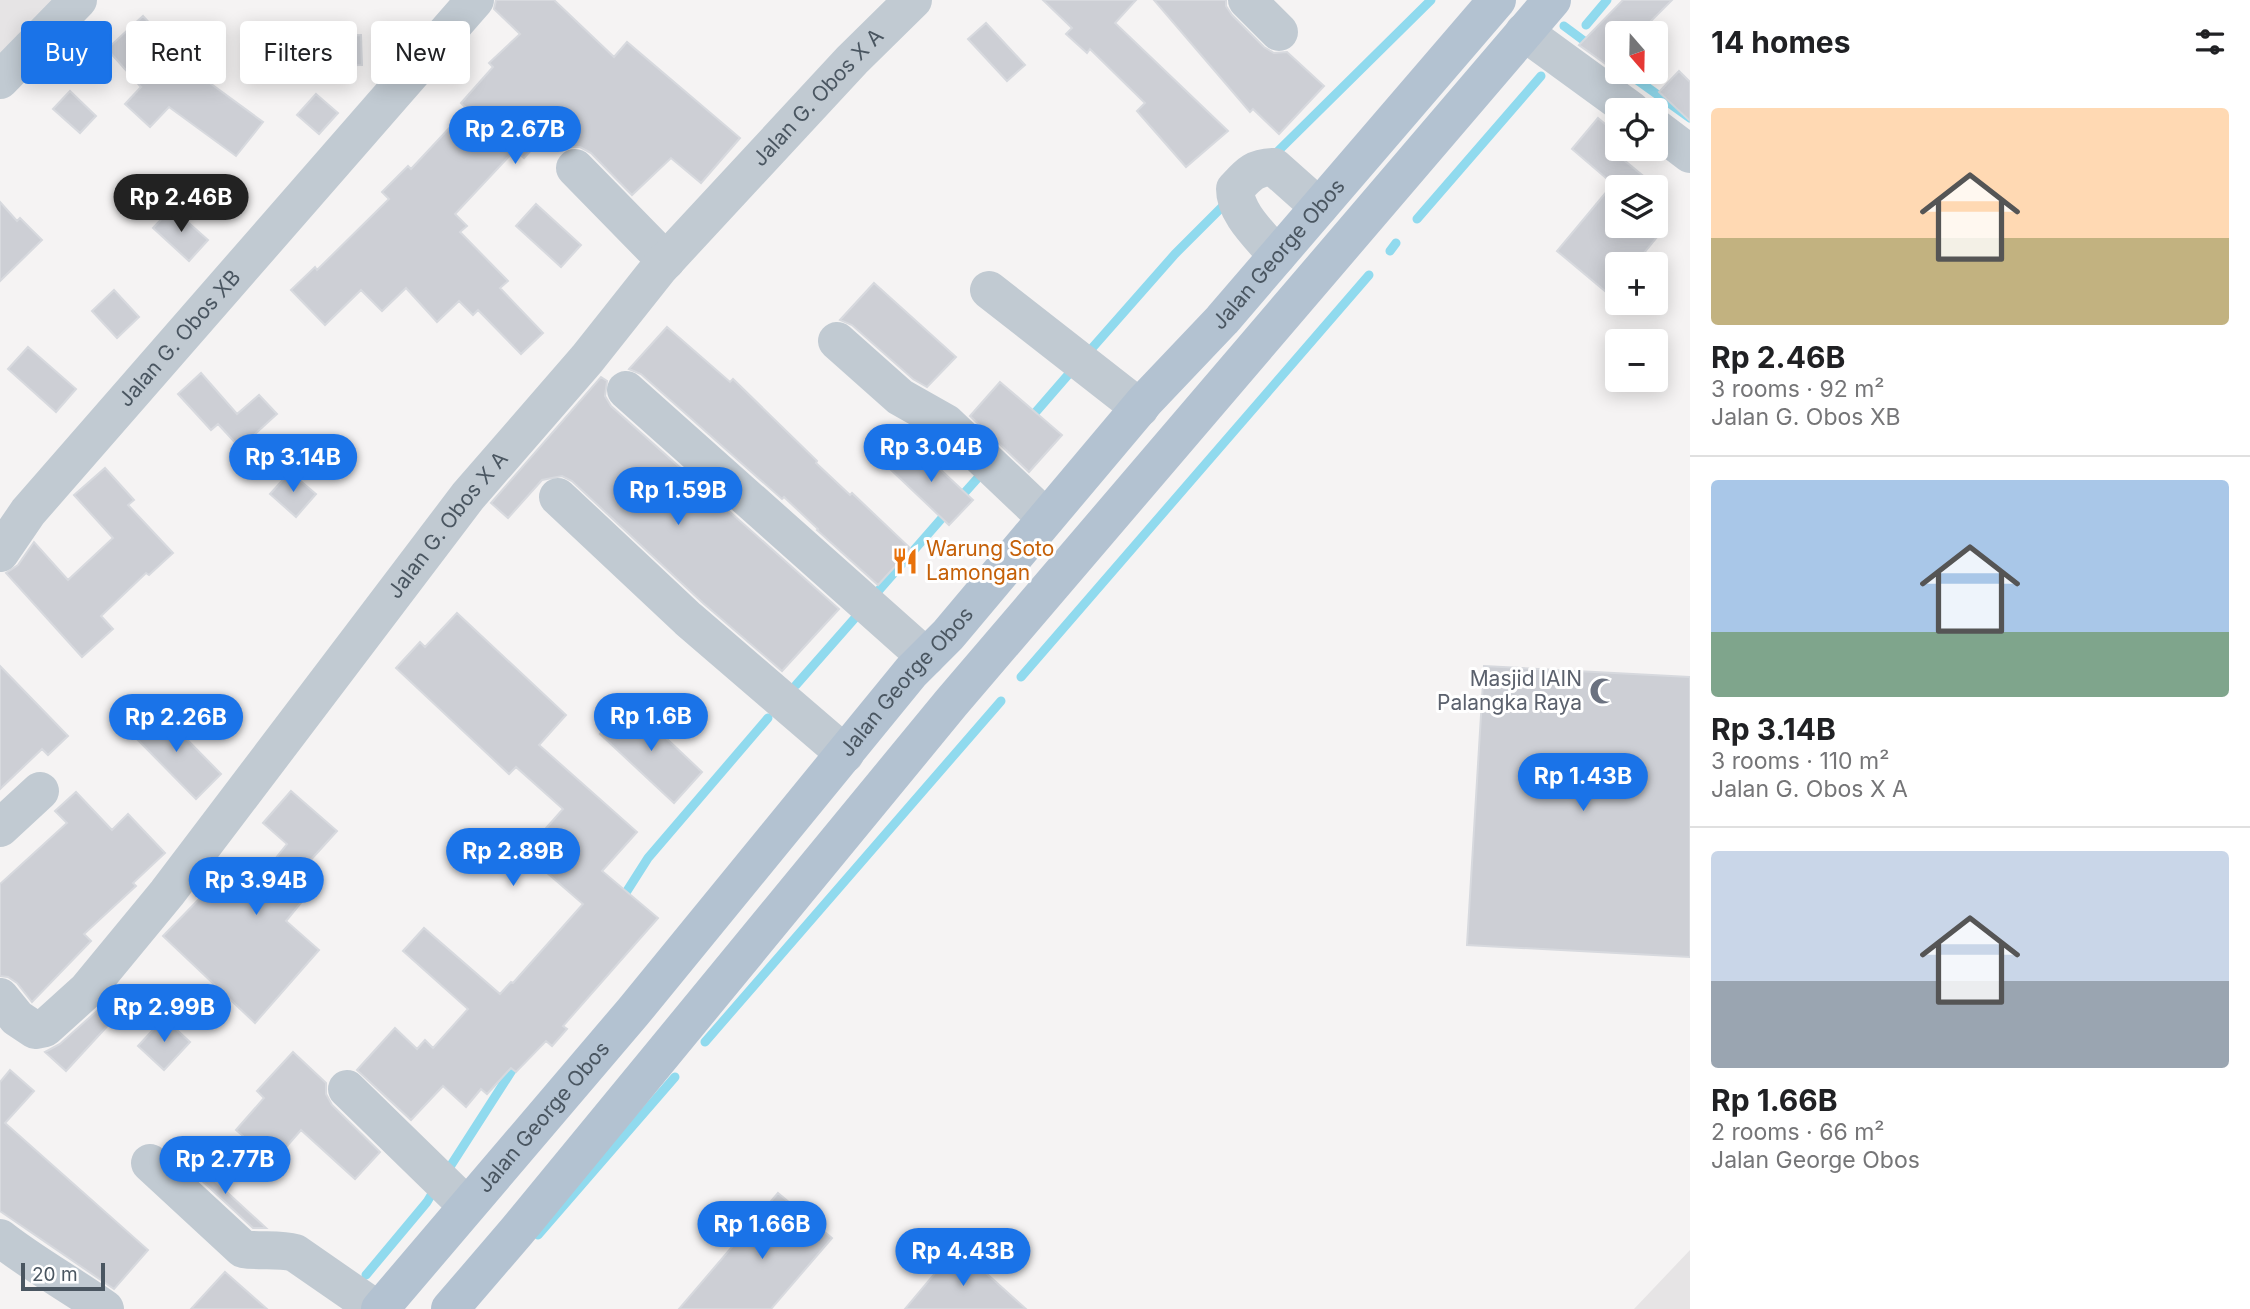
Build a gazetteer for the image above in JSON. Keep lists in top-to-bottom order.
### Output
{
  "streets": {
    "main road": ["Jalan George Obos"],
    "street": ["Jalan G. Obos X A", "Jalan G. Obos XB"]
  },
  "places": {
    "restaurant": ["Warung Soto Lamongan"],
    "mosque": ["Masjid IAIN Palangka Raya"]
  },
  "scale_bar": "20 m",
  "north": "bottom",
  "page": {
    "heading": "14 homes",
    "map_buttons": ["+", "−"],
    "chip": [
      "Buy",
      "Rent",
      "Filters",
      "New"
    ],
    "list": [
      {
        "name": "Rp 2.46B",
        "note": "3 rooms · 92 m² · Jalan G. Obos XB"
      },
      {
        "name": "Rp 3.14B",
        "note": "3 rooms · 110 m² · Jalan G. Obos X A"
      },
      {
        "name": "Rp 1.66B",
        "note": "2 rooms · 66 m² · Jalan George Obos"
      }
    ],
    "price": [
      "Rp 2.67B",
      "Rp 2.46B",
      "Rp 3.04B",
      "Rp 3.14B",
      "Rp 1.59B",
      "Rp 1.6B",
      "Rp 2.26B",
      "Rp 1.43B",
      "Rp 2.89B",
      "Rp 3.94B",
      "Rp 2.99B",
      "Rp 2.77B",
      "Rp 1.66B",
      "Rp 4.43B"
    ],
    "scale": "20 m"
  }
}
